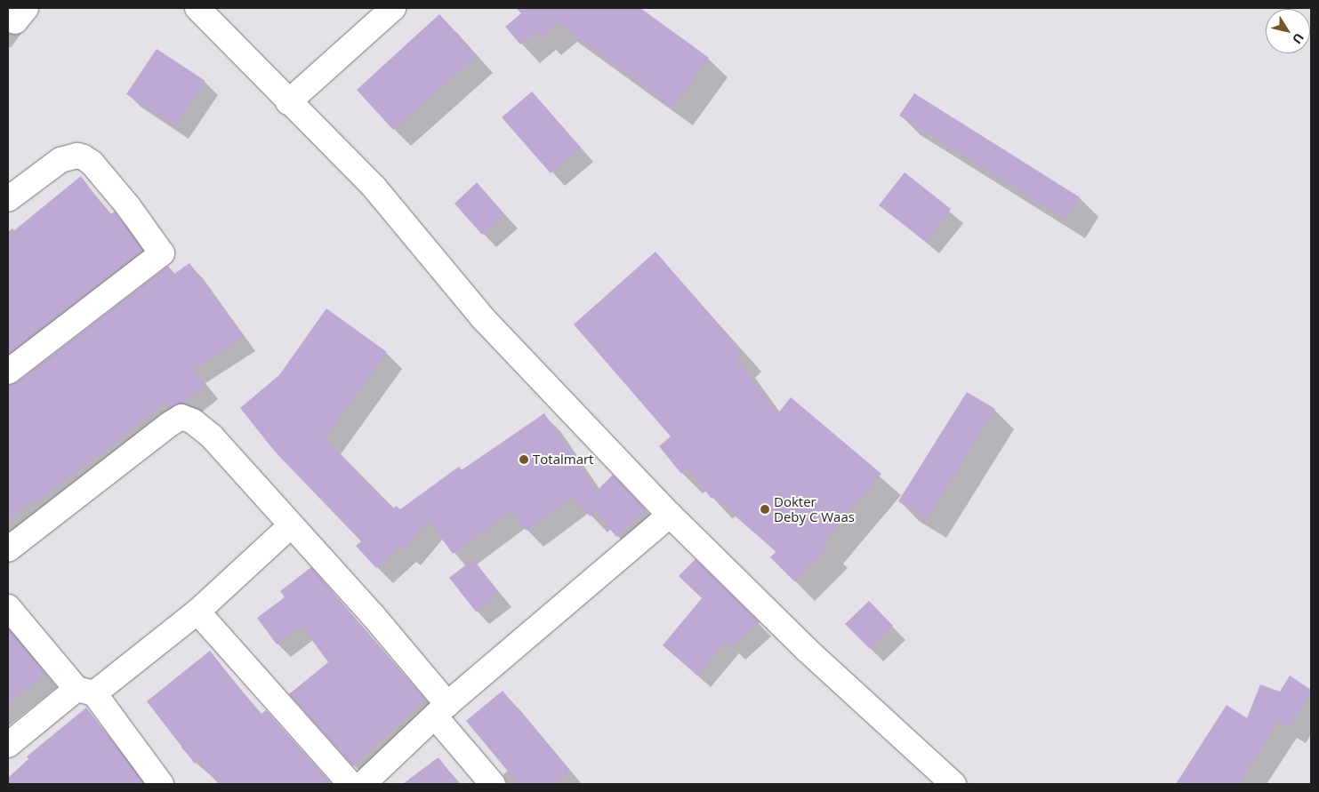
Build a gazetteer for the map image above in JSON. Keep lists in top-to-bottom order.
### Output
{
  "places": ["Totalmart", "Dokter Deby C Waas"],
  "north": "bottom right"
}
